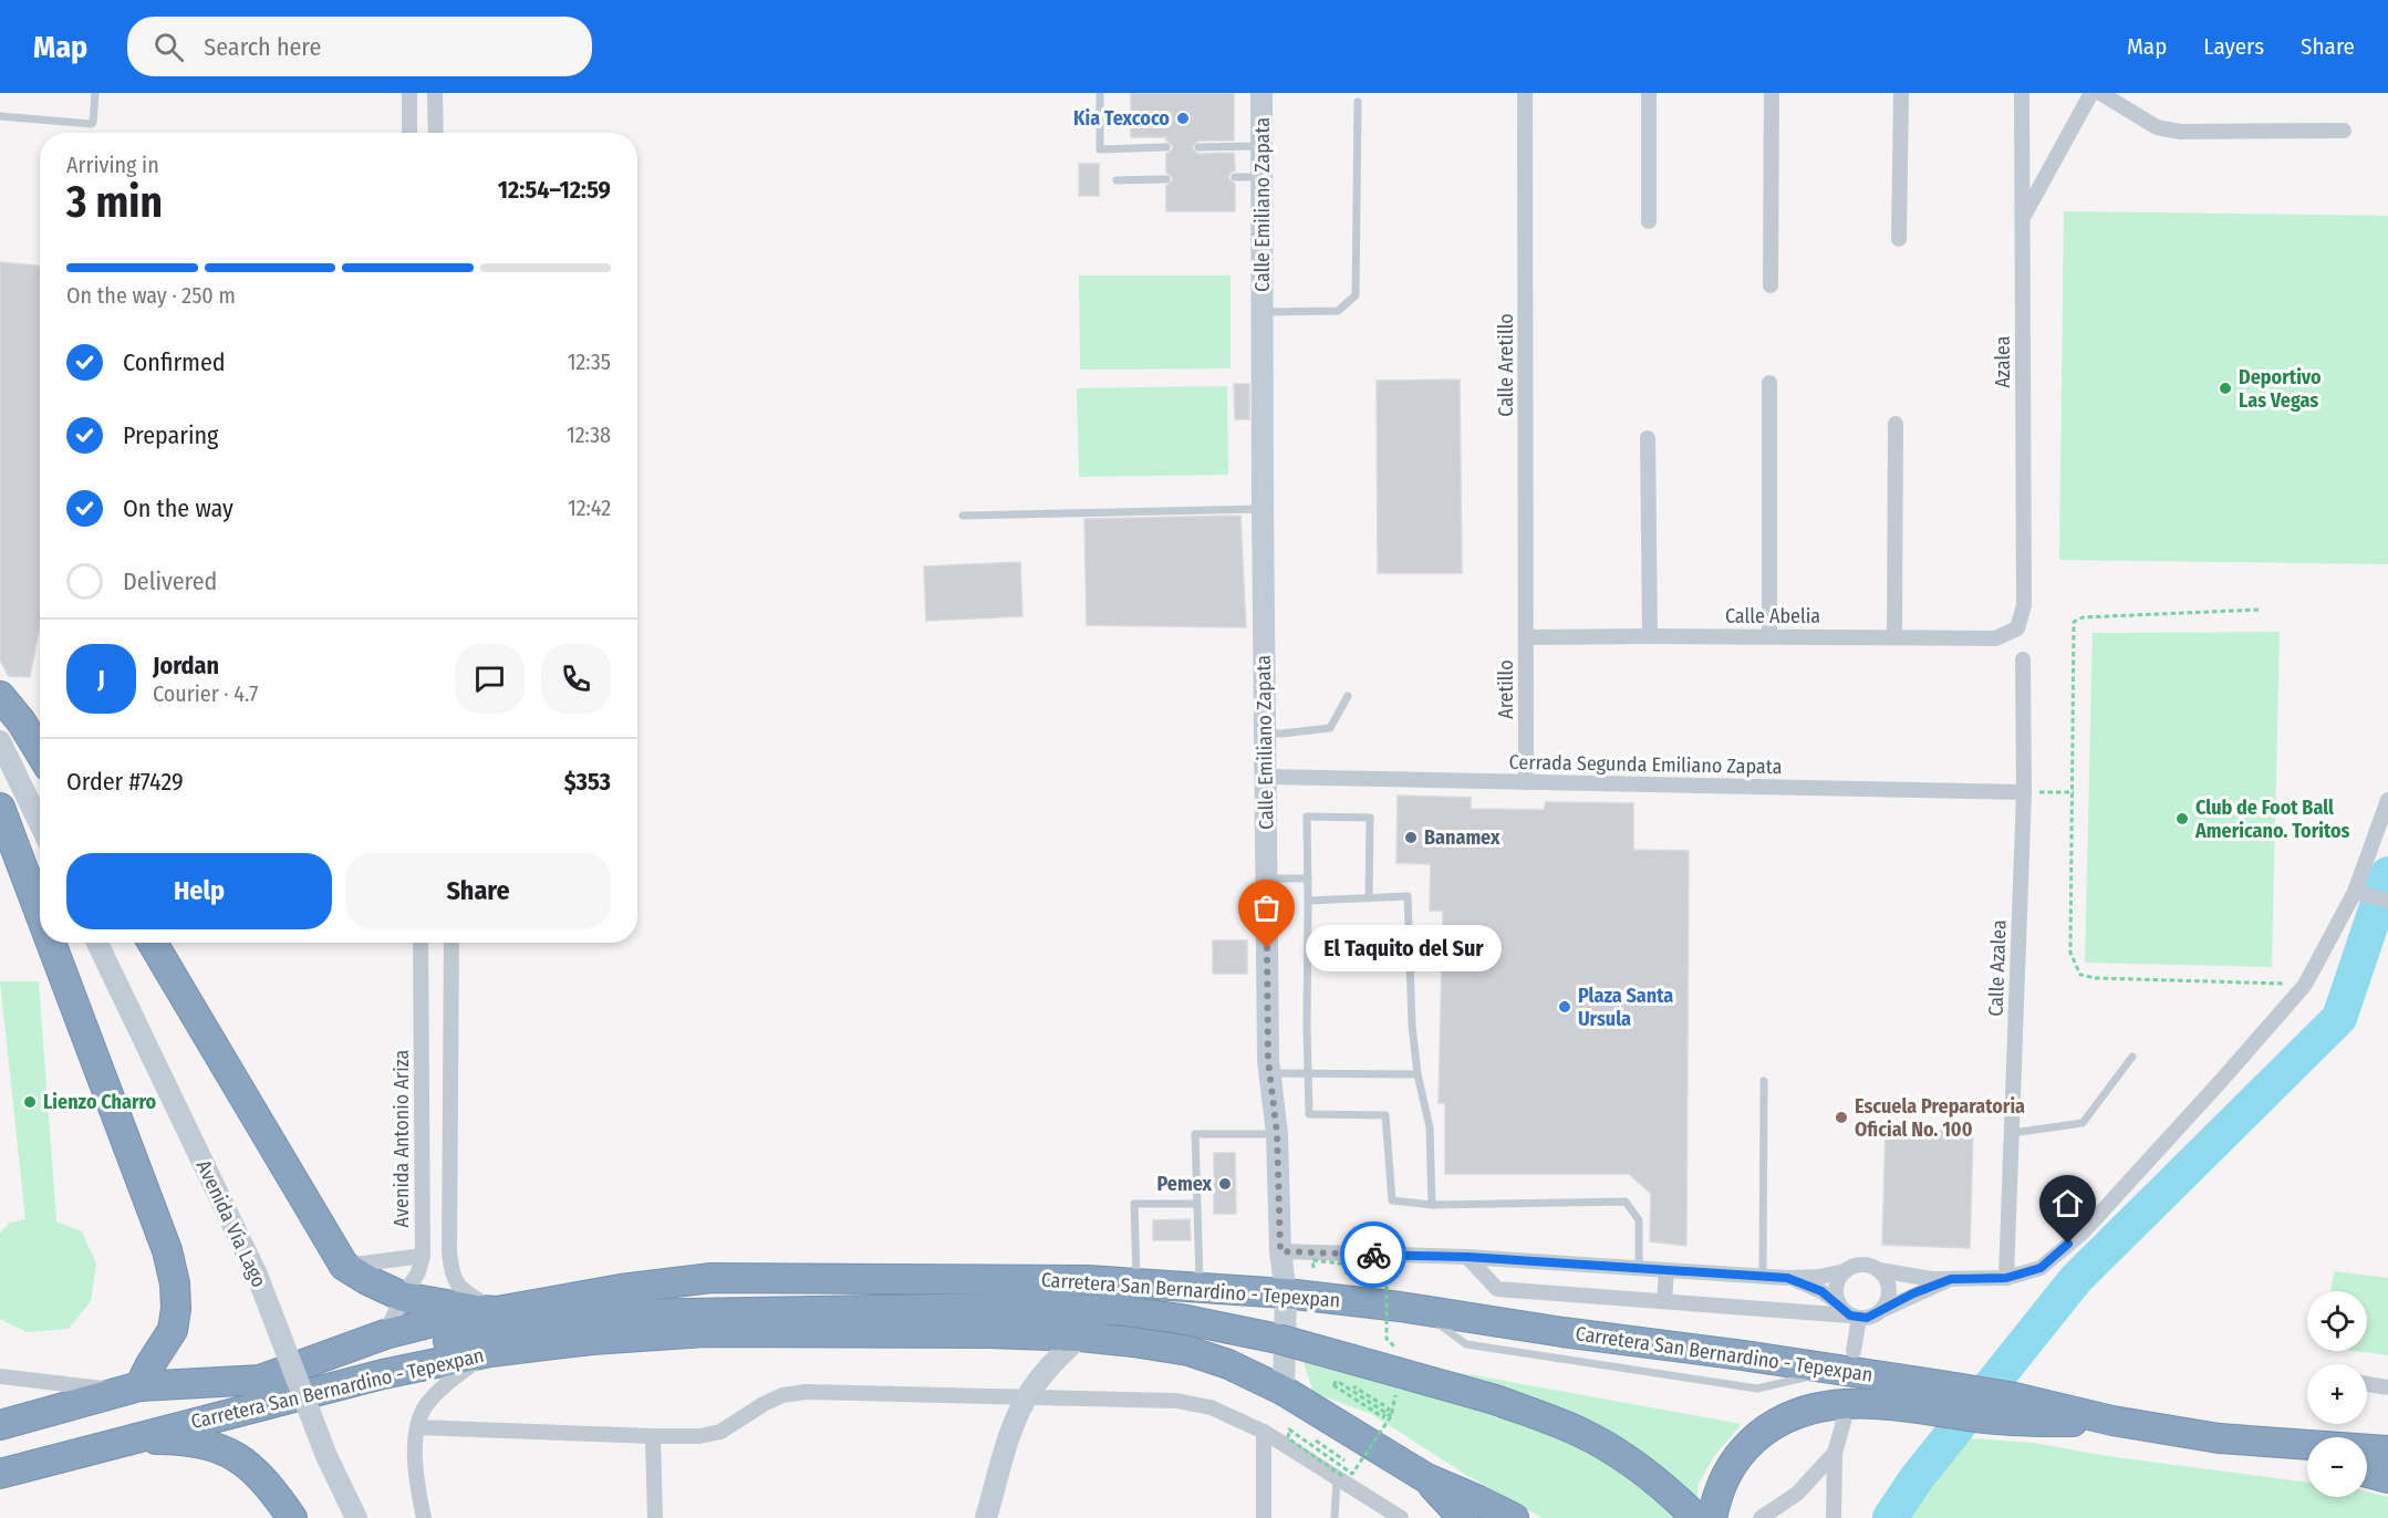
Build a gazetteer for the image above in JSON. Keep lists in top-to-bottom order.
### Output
{
  "streets": {
    "highway": ["Carretera San Bernardino - Tepexpan"],
    "main road": ["Calle Emiliano Zapata", "Avenida Vía Lago"],
    "street": [
      "Azalea",
      "Calle Aretillo",
      "Calle Abelia",
      "Aretillo",
      "Cerrada Segunda Emiliano Zapata",
      "Calle Azalea",
      "Avenida Antonio Ariza"
    ]
  },
  "crossings": [
    ["Calle Emiliano Zapata", "Cerrada Segunda Emiliano Zapata"],
    ["Calle Emiliano Zapata", "Carretera San Bernardino - Tepexpan"],
    ["Azalea", "Calle Abelia"],
    ["Calle Aretillo", "Calle Abelia"],
    ["Calle Aretillo", "Aretillo"],
    ["Calle Abelia", "Aretillo"],
    ["Aretillo", "Cerrada Segunda Emiliano Zapata"],
    ["Cerrada Segunda Emiliano Zapata", "Calle Azalea"],
    ["Avenida Antonio Ariza", "Carretera San Bernardino - Tepexpan"]
  ],
  "places": [
    "Kia Texcoco",
    "Deportivo Las Vegas",
    "Club de Foot Ball Americano. Toritos",
    "Banamex",
    "El Taquito del Sur",
    "Plaza Santa Ursula",
    "Lienzo Charro",
    "Escuela Preparatoria Oficial No. 100",
    "Pemex"
  ],
  "page": {
    "header": "Map",
    "search": "Search here",
    "nav": ["Map", "Layers", "Share"],
    "heading": ["3 min", "Arriving in", "12:54–12:59"],
    "panel": [
      "Jordan",
      "Courier · 4.7",
      "Order #7429",
      "$353"
    ],
    "bar": "On the way · 250 m",
    "list": [
      ["Confirmed", "12:35"],
      ["Preparing", "12:38"],
      ["On the way", "12:42"],
      "Delivered"
    ],
    "round": "J",
    "buttons": ["Help", "Share"],
    "bubble": "El Taquito del Sur",
    "map_buttons": ["+", "−"]
  }
}
